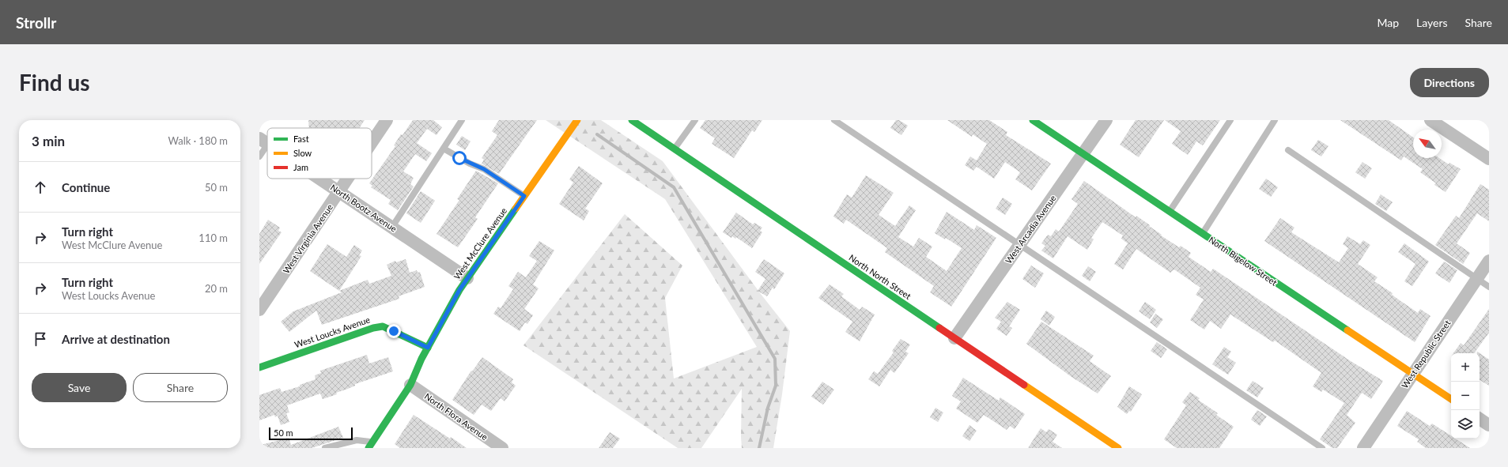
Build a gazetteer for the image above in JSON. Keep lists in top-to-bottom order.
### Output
{
  "streets": {
    "street": [
      "North Bootz Avenue",
      "West Arcadia Avenue",
      "West Virginia Avenue",
      "West McClure Avenue",
      "North Bigelow Street",
      "North North Street",
      "West Loucks Avenue",
      "West Republic Street",
      "North Flora Avenue"
    ]
  },
  "crossings": [
    ["North Bootz Avenue", "West Virginia Avenue"],
    ["North Bootz Avenue", "West McClure Avenue"],
    ["West Arcadia Avenue", "North Bigelow Street"],
    ["West Arcadia Avenue", "North North Street"],
    ["West McClure Avenue", "West Loucks Avenue"],
    ["West McClure Avenue", "North Flora Avenue"],
    ["North Bigelow Street", "West Republic Street"]
  ],
  "legend": ["Fast", "Slow", "Jam"],
  "scale_bar": "50 m",
  "north": "top left",
  "page": {
    "header": "Strollr",
    "nav": ["Map", "Layers", "Share"],
    "buttons": [
      "Directions",
      ["Save", "Share"]
    ],
    "title": "Find us",
    "heading": ["3 min", "Walk · 180 m"],
    "list": [
      ["Continue", "50 m"],
      ["Turn right", "West McClure Avenue", "110 m"],
      ["Turn right", "West Loucks Avenue", "20 m"],
      "Arrive at destination"
    ],
    "map_buttons": ["+", "−"],
    "scale": "50 m"
  }
}
